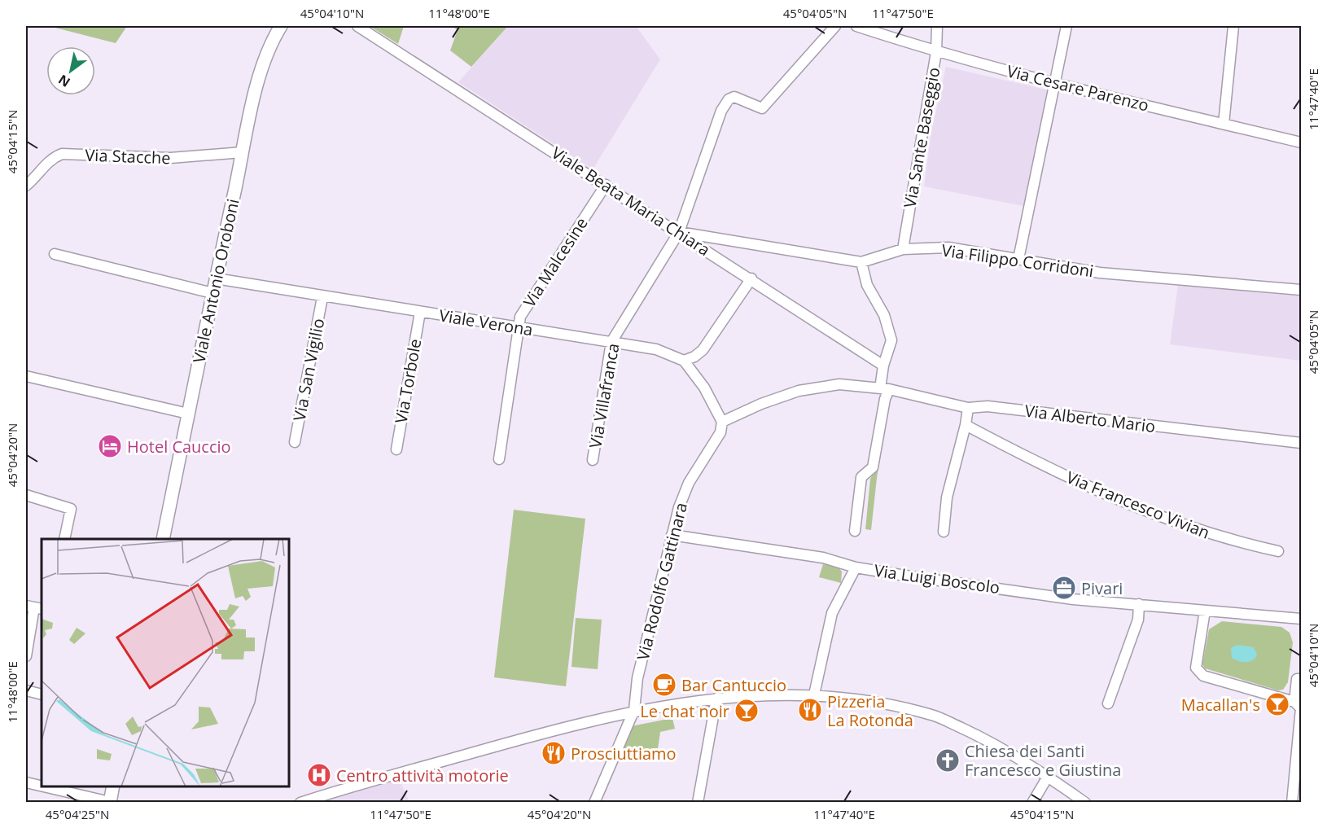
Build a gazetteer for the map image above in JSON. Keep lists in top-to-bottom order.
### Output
{
  "streets": {
    "street": [
      "Via Cesare Parenzo",
      "Via Sante Baseggio",
      "Via Stacche",
      "Viale Beata Maria Chiara",
      "Via Filippo Corridoni",
      "Via Malcesine",
      "Viale Antonio Oroboni",
      "Viale Verona",
      "Via San Vigilio",
      "Via Torbole",
      "Via Villafranca",
      "Via Alberto Mario",
      "Via Francesco Vivian",
      "Via Luigi Boscolo",
      "Via Rodolfo Gattinara"
    ]
  },
  "crossings": [
    ["Via Cesare Parenzo", "Via Sante Baseggio"],
    ["Via Sante Baseggio", "Via Filippo Corridoni"],
    ["Via Stacche", "Viale Antonio Oroboni"],
    ["Viale Beata Maria Chiara", "Via Filippo Corridoni"],
    ["Viale Beata Maria Chiara", "Via Malcesine"],
    ["Viale Beata Maria Chiara", "Via Villafranca"],
    ["Via Filippo Corridoni", "Via Villafranca"],
    ["Via Malcesine", "Viale Verona"],
    ["Viale Antonio Oroboni", "Viale Verona"],
    ["Viale Verona", "Via San Vigilio"],
    ["Viale Verona", "Via Torbole"],
    ["Viale Verona", "Via Villafranca"],
    ["Via Luigi Boscolo", "Via Rodolfo Gattinara"]
  ],
  "places": {
    "hotel": ["Hotel Cauccio"],
    "office": ["Pivari"],
    "cafe": ["Bar Cantuccio"],
    "bar": ["Macallan's", "Le chat noir"],
    "restaurant": ["Pizzeria La Rotonda", "Prosciuttiamo"],
    "church": ["Chiesa dei Santi Francesco e Giustina"],
    "hospital": ["Centro attività motorie"]
  },
  "north": "bottom left",
  "coordinates": [
    "45°04'10\"N",
    "11°48'00\"E",
    "45°04'05\"N",
    "11°47'50\"E",
    "11°47'40\"E",
    "45°04'15\"N",
    "45°04'20\"N",
    "45°04'25\"N"
  ]
}
